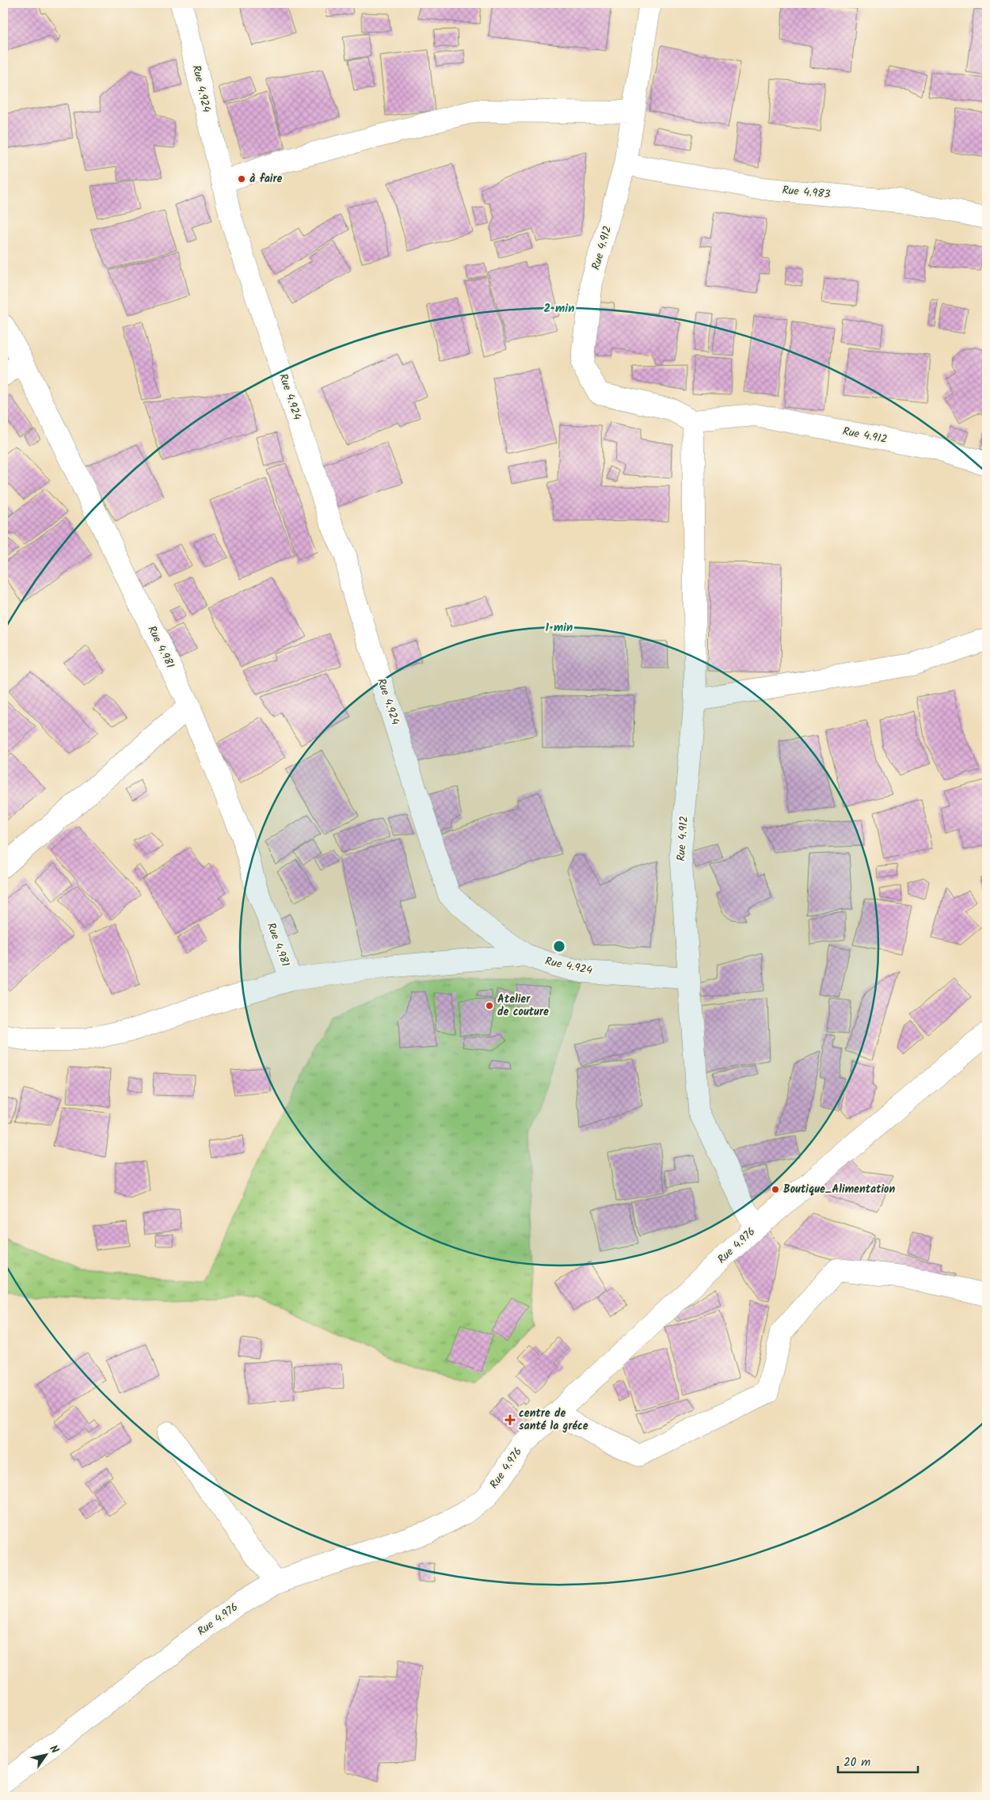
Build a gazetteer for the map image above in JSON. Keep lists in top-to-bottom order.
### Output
{
  "streets": {
    "street": [
      "Rue 4.924",
      "Rue 4.983",
      "Rue 4.912",
      "Rue 4.981",
      "Rue 4.976"
    ]
  },
  "crossings": [
    ["Rue 4.924", "Rue 4.912"],
    ["Rue 4.983", "Rue 4.912"]
  ],
  "places": {
    "other": ["à faire", "Atelier de couture", "Boutique_Alimentation"],
    "health": ["centre de santé la gréce"]
  },
  "scale_bar": "20 m",
  "north": "top right",
  "rings": ["2 min", "1 min"]
}
